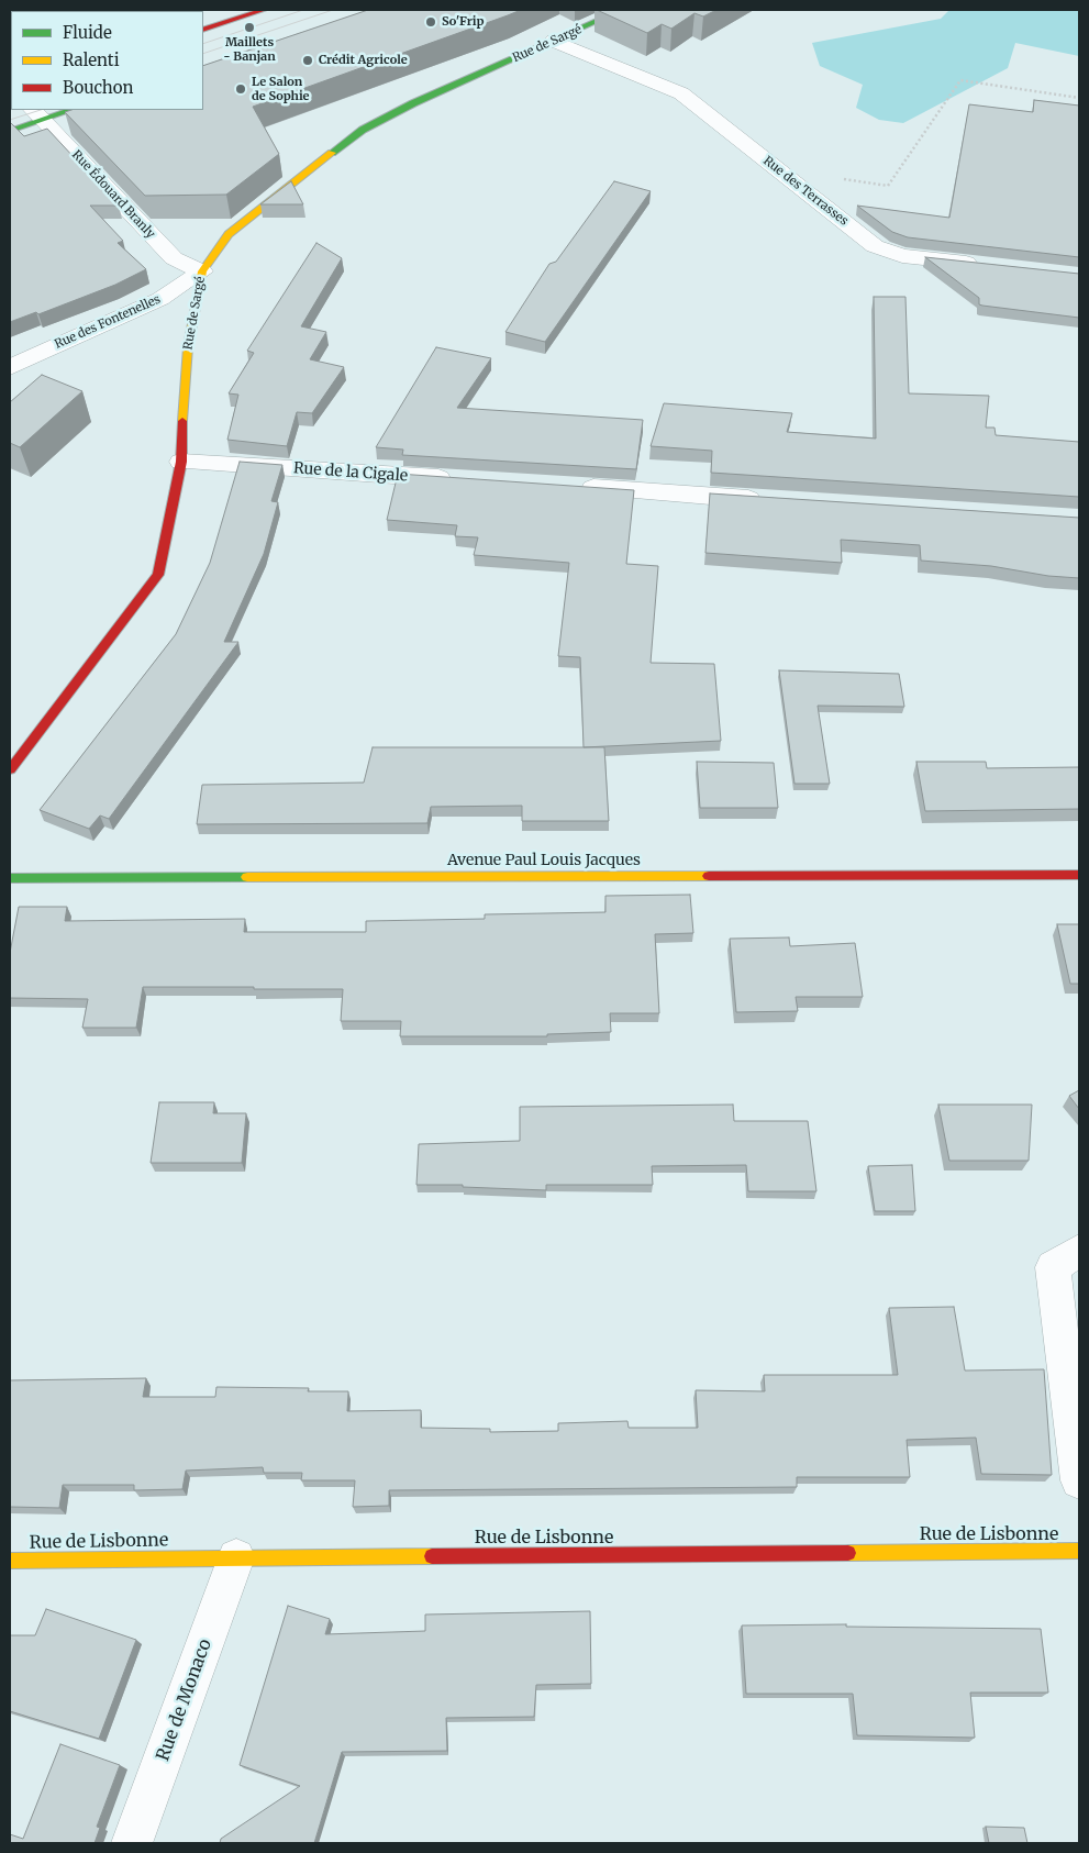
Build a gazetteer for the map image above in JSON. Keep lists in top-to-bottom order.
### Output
{
  "streets": {
    "street": [
      "Rue de Sargé",
      "Rue des Terrasses",
      "Rue Édouard Branly",
      "Rue des Fontenelles",
      "Rue de la Cigale",
      "Avenue Paul Louis Jacques",
      "Rue de Lisbonne",
      "Rue de Monaco"
    ]
  },
  "crossings": [
    ["Rue de Sargé", "Rue des Terrasses"],
    ["Rue de Sargé", "Rue Édouard Branly"],
    ["Rue de Sargé", "Rue des Fontenelles"],
    ["Rue de Sargé", "Rue de la Cigale"],
    ["Rue Édouard Branly", "Rue des Fontenelles"],
    ["Rue de Lisbonne", "Rue de Monaco"]
  ],
  "places": [
    "So'Frip",
    "Maillets - Banjan",
    "Crédit Agricole",
    "Le Salon de Sophie"
  ],
  "legend": ["Fluide", "Ralenti", "Bouchon"]
}
